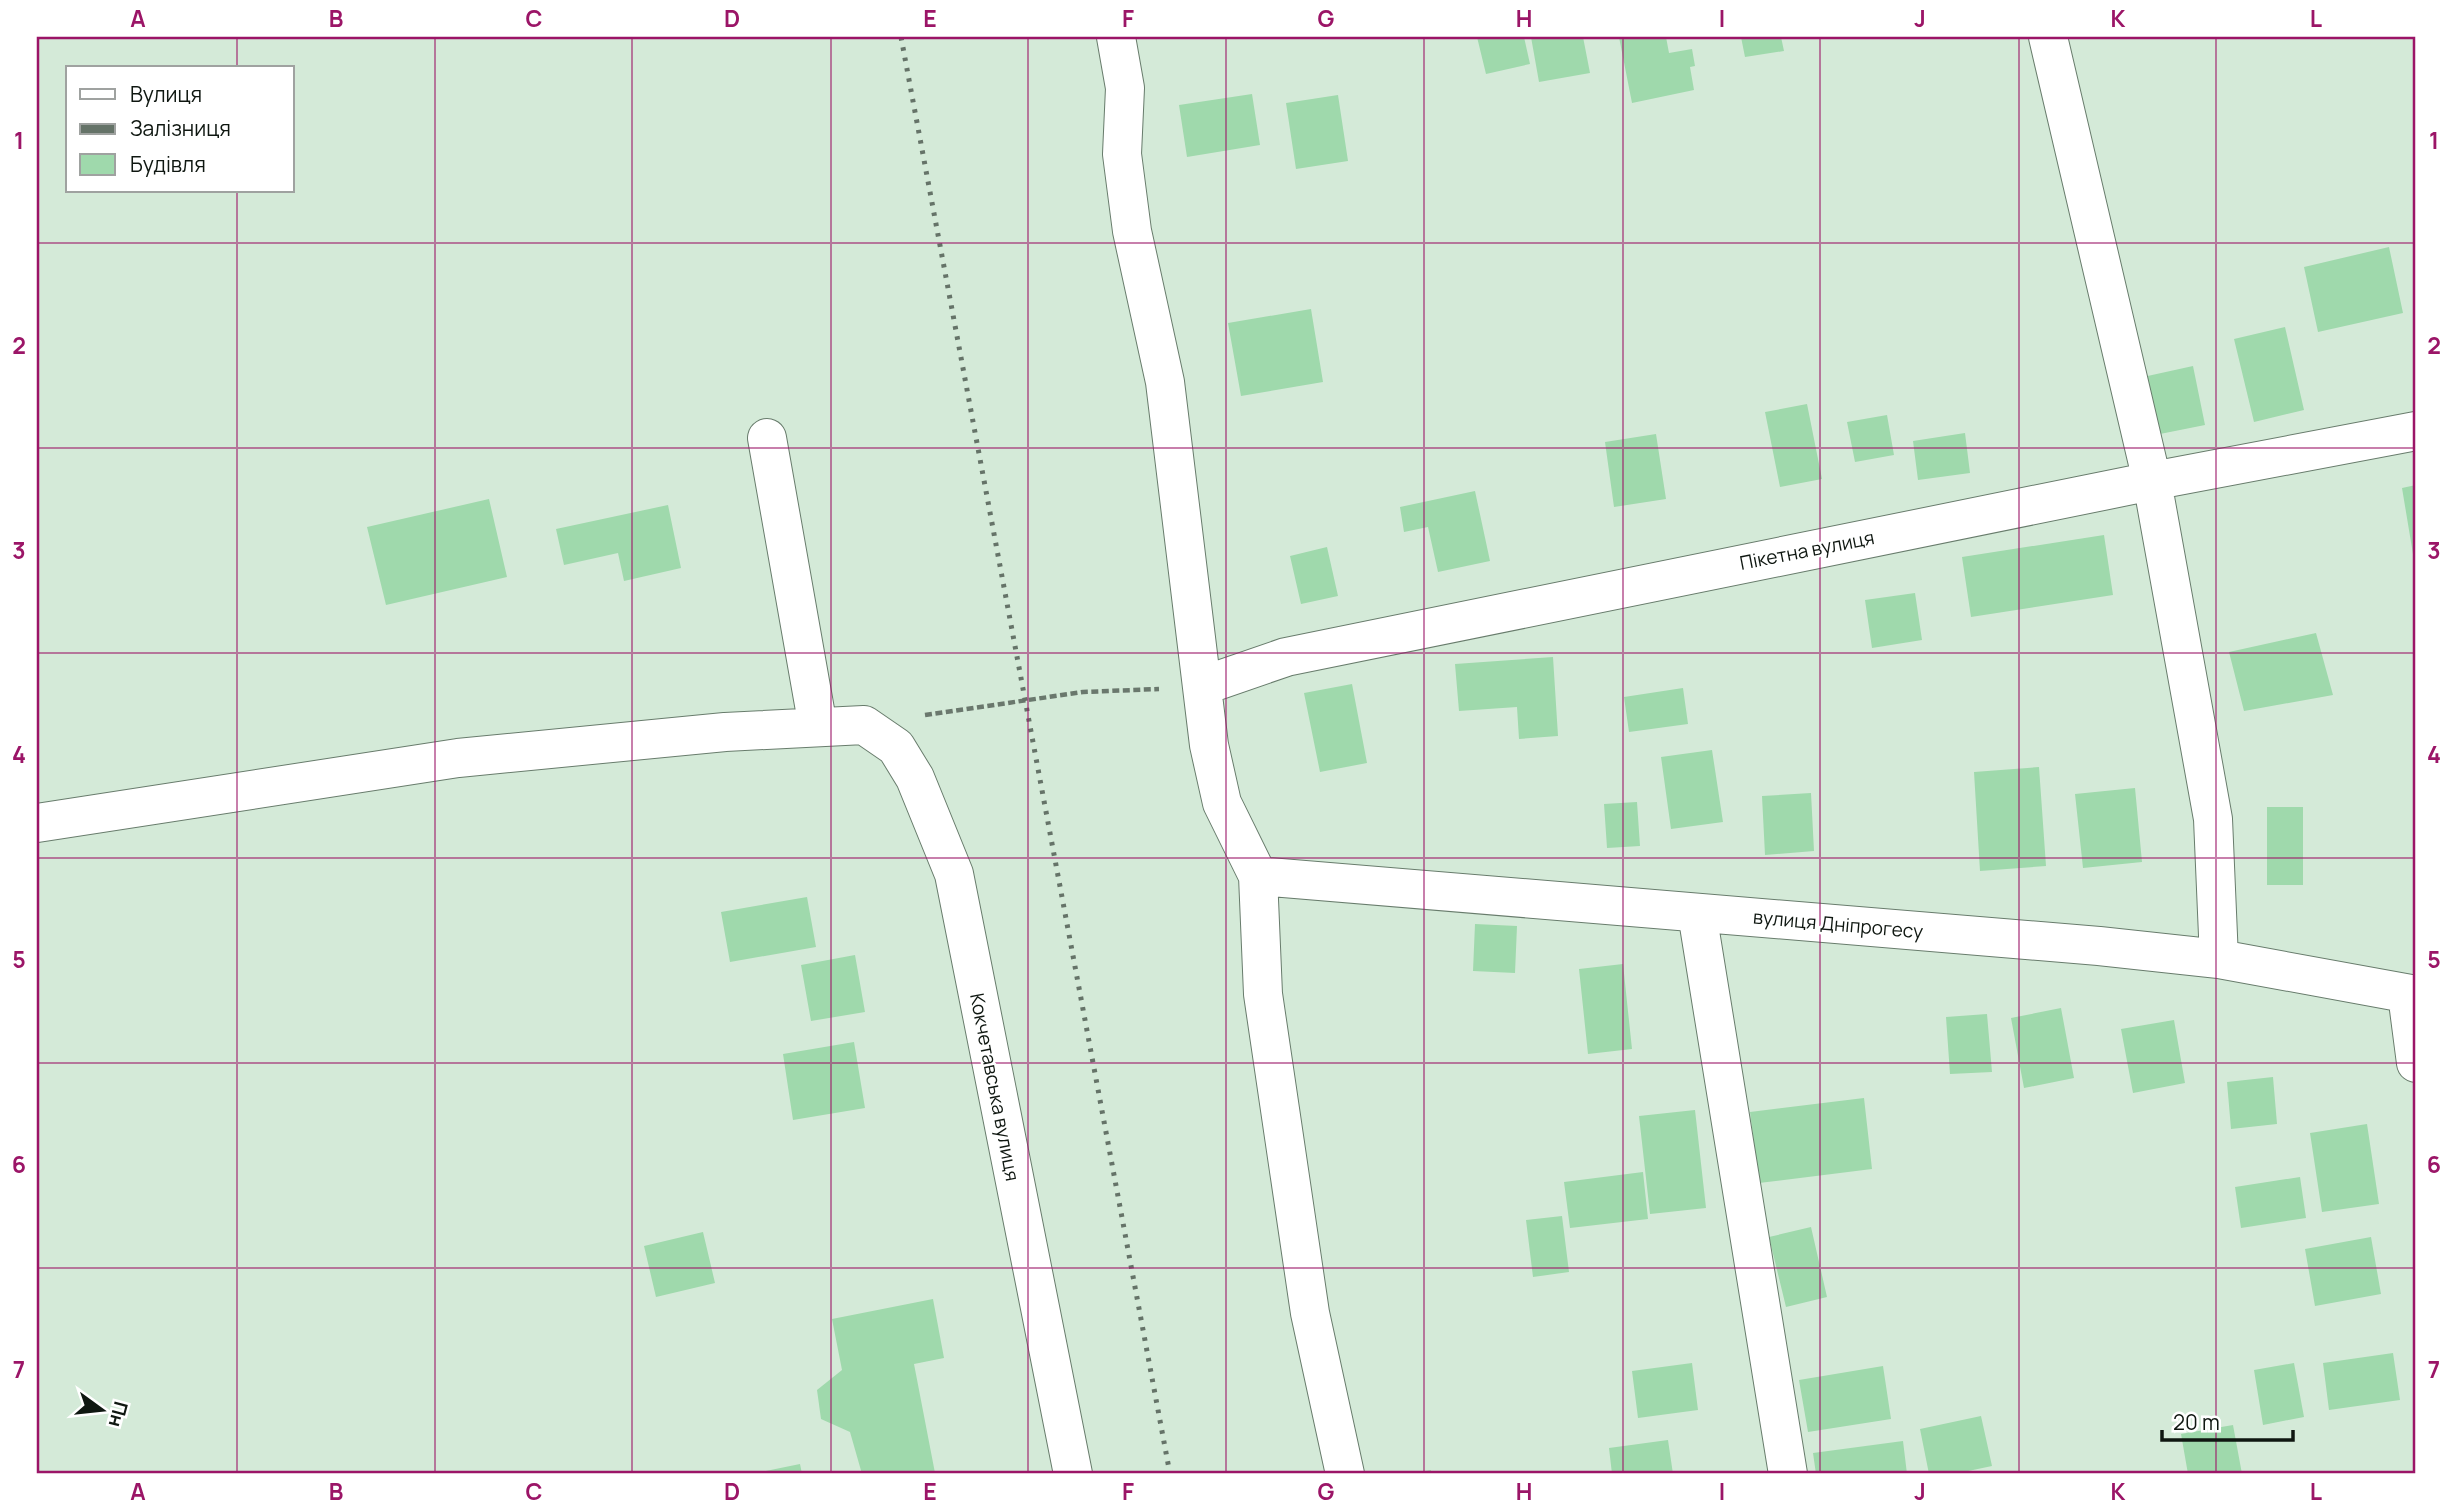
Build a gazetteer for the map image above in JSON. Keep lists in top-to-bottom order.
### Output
{
  "streets": {
    "street": ["Пікетна вулиця", "вулиця Дніпрогесу", "Кокчетавська вулиця"]
  },
  "legend": ["Вулиця", "Залізниця", "Будівля"],
  "scale_bar": "20 m",
  "north": "right",
  "grid": {
    "columns": [
      "A",
      "B",
      "C",
      "D",
      "E",
      "F",
      "G",
      "H",
      "I",
      "J",
      "K",
      "L"
    ],
    "rows": [
      "1",
      "2",
      "3",
      "4",
      "5",
      "6",
      "7"
    ]
  }
}
